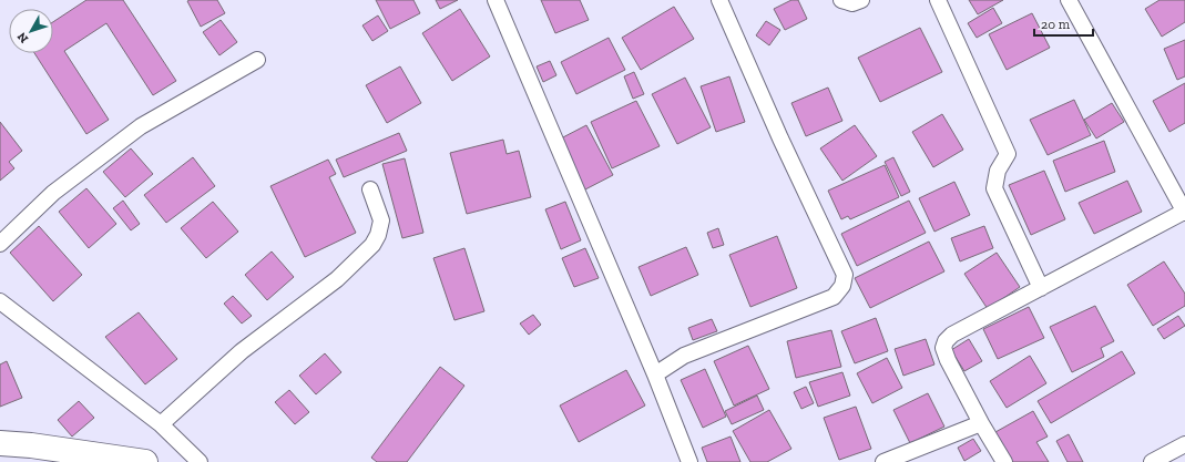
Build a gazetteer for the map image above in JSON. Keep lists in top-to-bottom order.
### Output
{
  "scale_bar": "20 m",
  "north": "bottom left"
}
